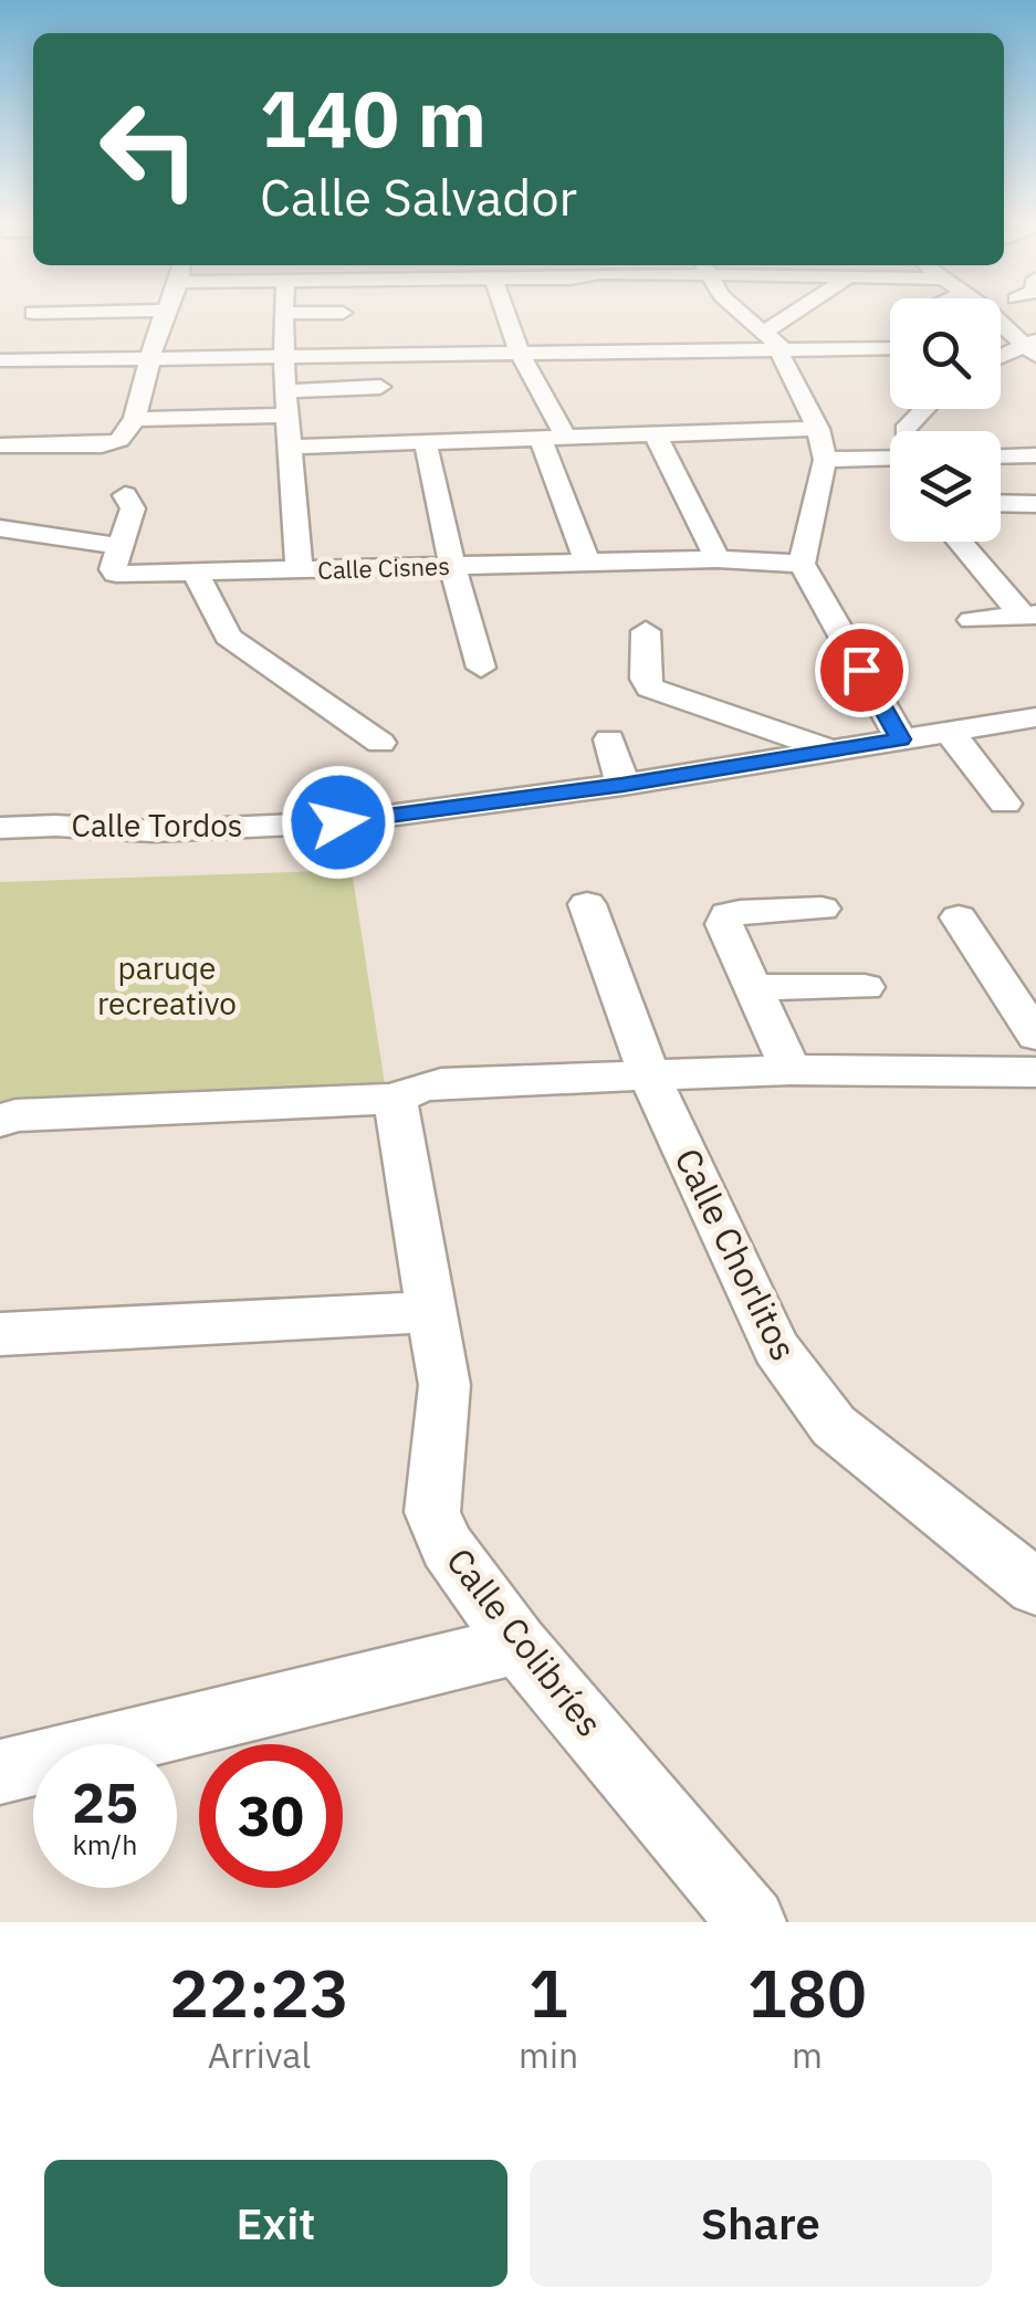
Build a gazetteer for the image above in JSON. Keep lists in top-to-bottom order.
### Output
{
  "streets": {
    "street": [
      "Calle Cisnes",
      "Calle Tordos",
      "Calle Chorlitos",
      "Calle Colibríes"
    ]
  },
  "parks": ["paruqe recreativo"],
  "page": {
    "turn": ["140 m", "Calle Salvador"],
    "speed": "25 km/h",
    "limit": "30",
    "eta": [
      "22:23",
      "Arrival",
      "1",
      "min",
      "180",
      "m"
    ],
    "buttons": ["Exit", "Share"]
  }
}
